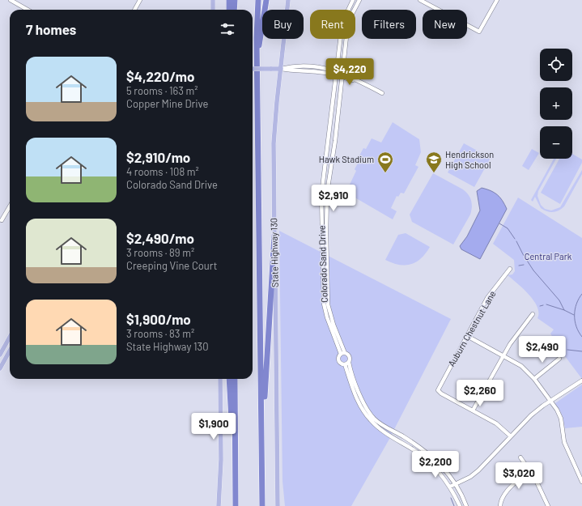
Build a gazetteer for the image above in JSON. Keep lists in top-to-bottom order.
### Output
{
  "streets": {
    "main road": ["State Highway 130"],
    "street": ["Colorado Sand Drive", "Auburn Chestnut Lane"]
  },
  "parks": ["Central Park"],
  "places": {
    "sports": ["Hawk Stadium"],
    "school or university": ["Hendrickson High School"]
  },
  "page": {
    "chip": [
      "Buy",
      "Rent",
      "Filters",
      "New"
    ],
    "heading": "7 homes",
    "map_buttons": ["+", "−"],
    "list": [
      {
        "name": "$4,220/mo",
        "note": "5 rooms · 163 m² · Copper Mine Drive"
      },
      {
        "name": "$2,910/mo",
        "note": "4 rooms · 108 m² · Colorado Sand Drive"
      },
      {
        "name": "$2,490/mo",
        "note": "3 rooms · 89 m² · Creeping Vine Court"
      },
      {
        "name": "$1,900/mo",
        "note": "3 rooms · 83 m² · State Highway 130"
      }
    ],
    "price": [
      "$4,220",
      "$2,910",
      "$2,490",
      "$2,260",
      "$1,900",
      "$2,200",
      "$3,020"
    ]
  }
}
